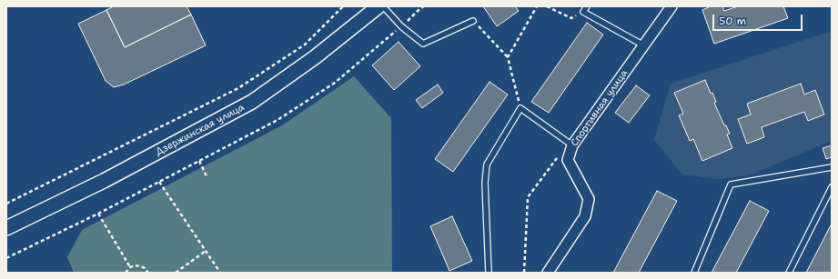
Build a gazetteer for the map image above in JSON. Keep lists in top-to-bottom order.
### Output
{
  "streets": {
    "main road": ["Дзержинская улица"],
    "street": ["Спортивная улица"]
  },
  "scale_bar": "50 m"
}
